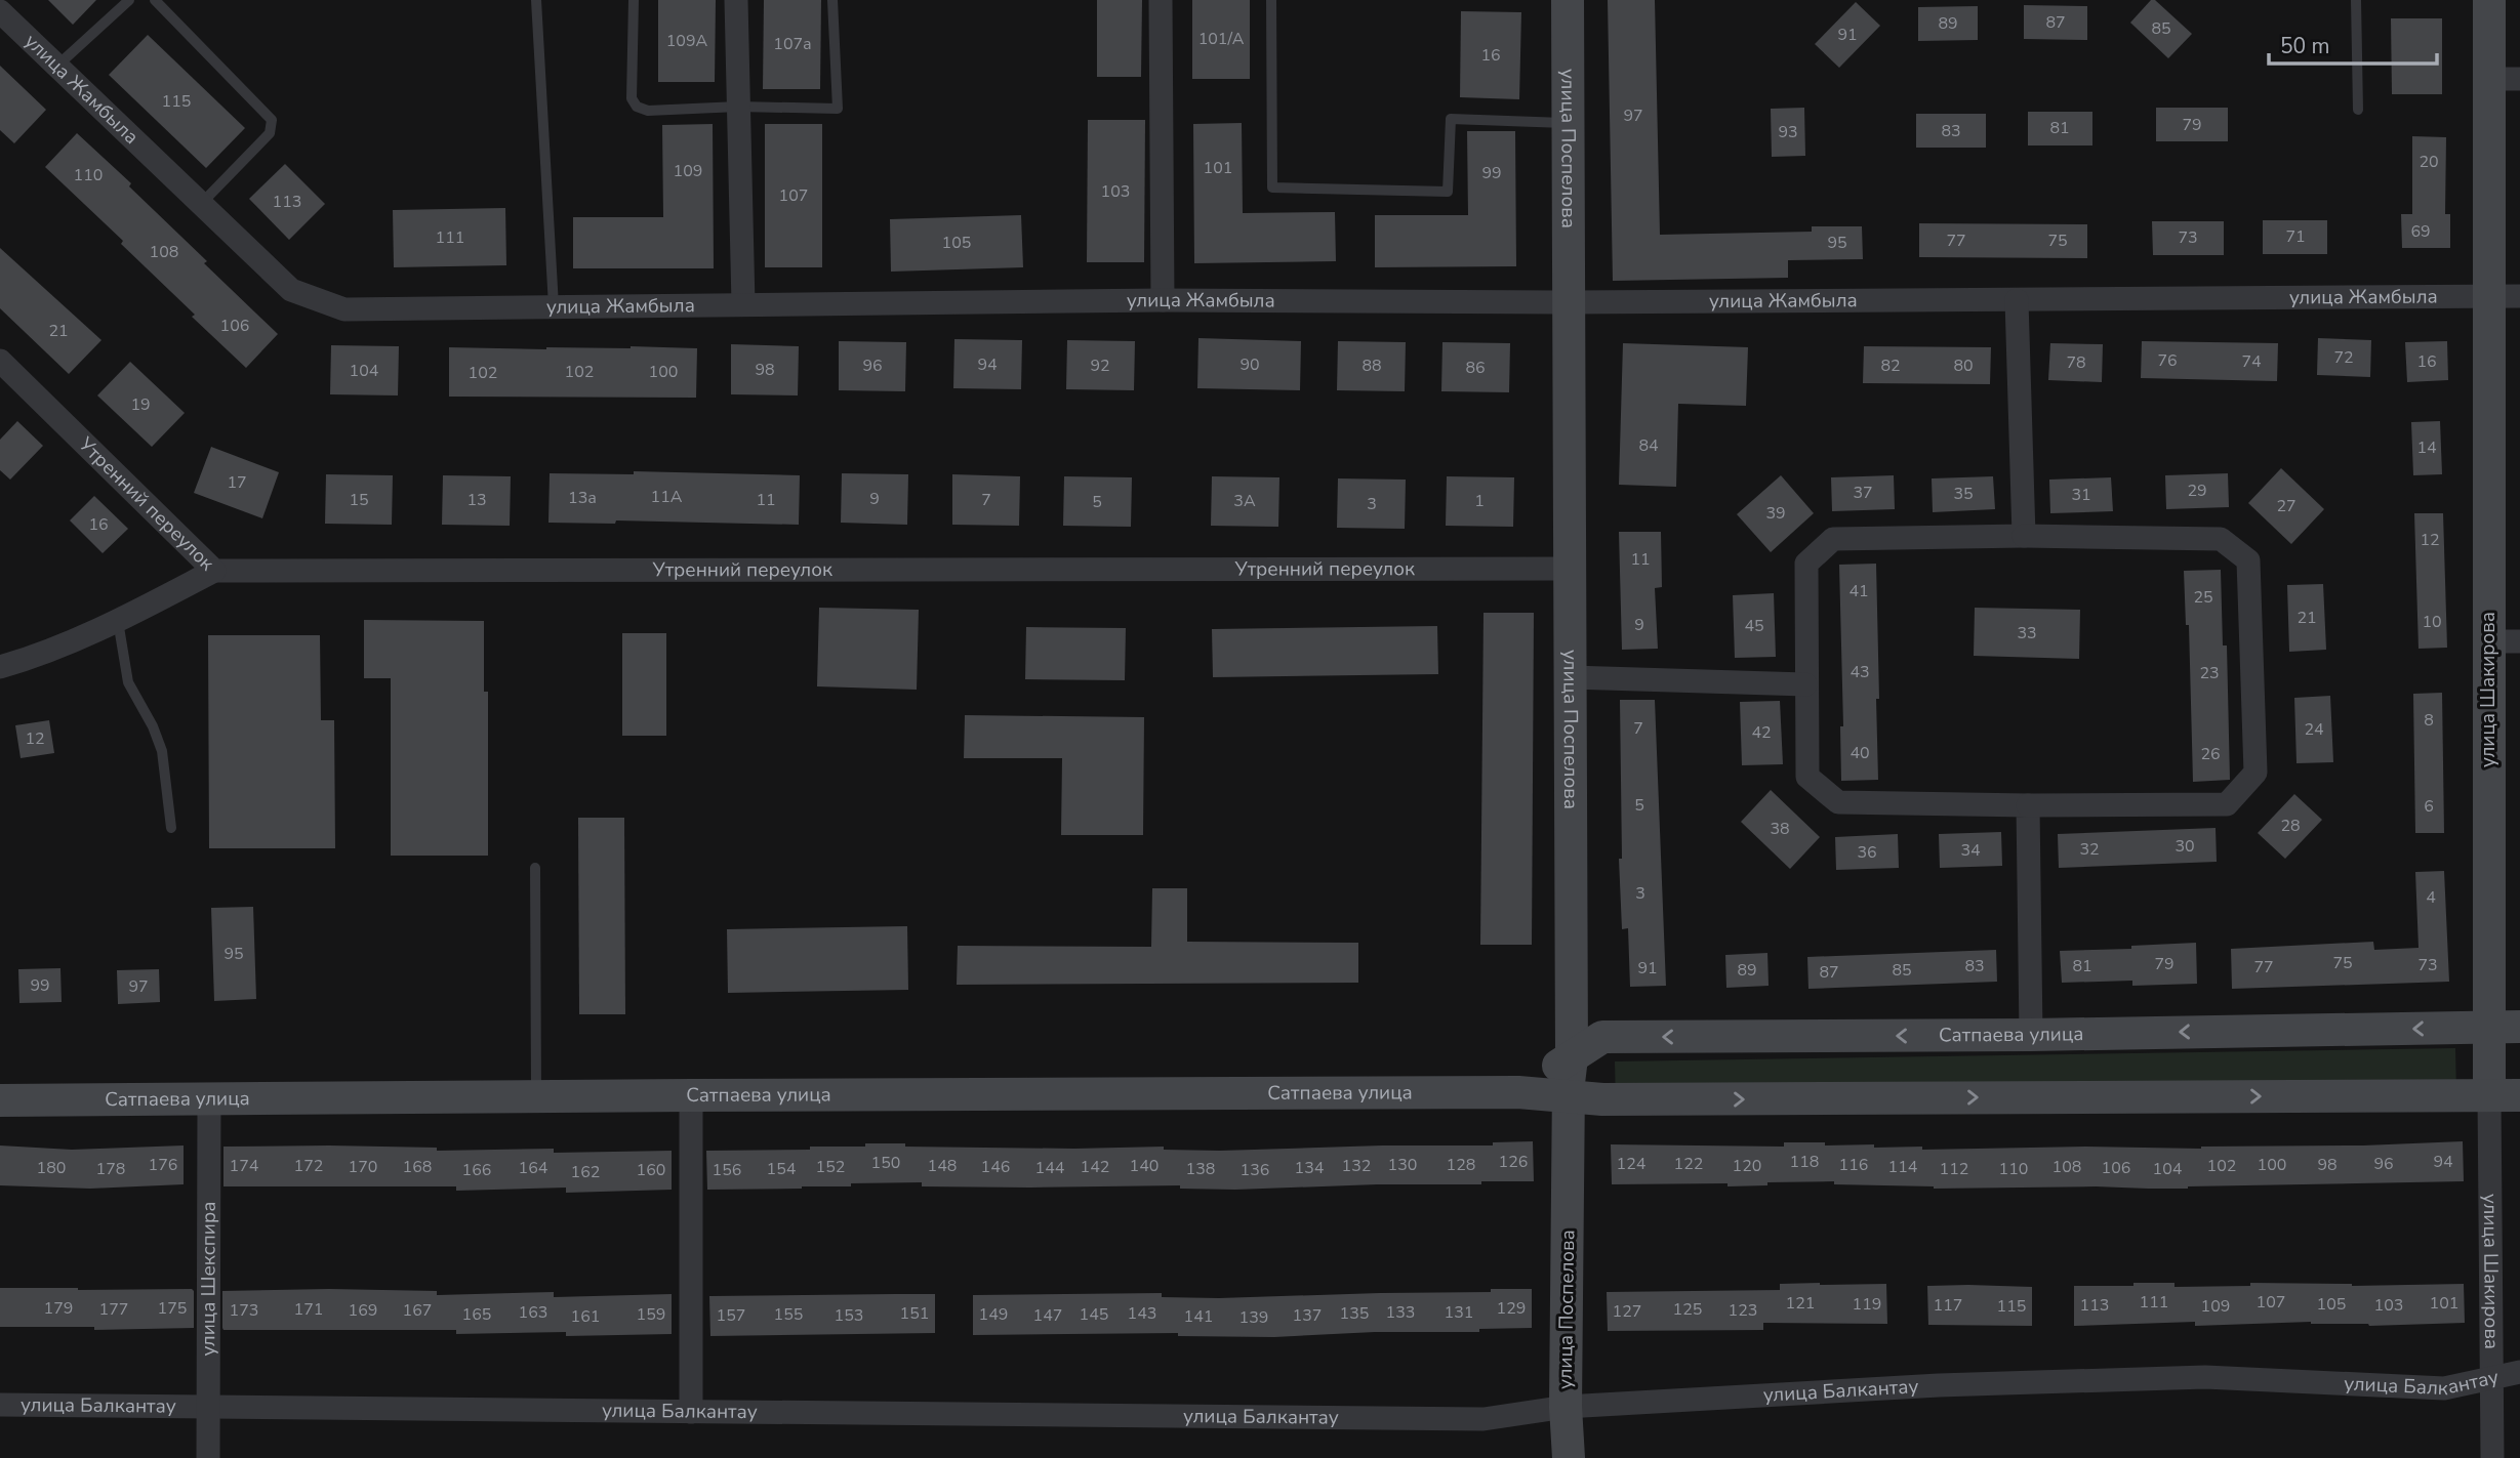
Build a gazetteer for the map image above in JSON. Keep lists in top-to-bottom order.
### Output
{
  "streets": {
    "street": [
      "улица Жамбыла",
      "улица Поспелова",
      "Утренний переулок",
      "улица Шакирова",
      "Сатпаева улица",
      "улица Шекспира",
      "улица Балкантау"
    ]
  },
  "crossings": [
    ["улица Жамбыла", "улица Поспелова"],
    ["улица Жамбыла", "улица Шакирова"],
    ["улица Поспелова", "Утренний переулок"],
    ["улица Поспелова", "Сатпаева улица"],
    ["улица Поспелова", "улица Балкантау"],
    ["улица Шакирова", "Сатпаева улица"],
    ["улица Шакирова", "улица Балкантау"],
    ["Сатпаева улица", "улица Шекспира"],
    ["улица Шекспира", "улица Балкантау"]
  ],
  "house_numbers": [
    "87",
    "89",
    "85",
    "91",
    "101/А",
    "109А",
    "107а",
    "16",
    "115",
    "97",
    "79",
    "81",
    "83",
    "93",
    "20",
    "101",
    "109",
    "99",
    "110",
    "103",
    "107",
    "113",
    "69",
    "71",
    "111",
    "73",
    "77",
    "75",
    "105",
    "95",
    "108",
    "106",
    "21",
    "72",
    "76",
    "74",
    "16",
    "78",
    "94",
    "90",
    "96",
    "92",
    "88",
    "82",
    "80",
    "86",
    "98",
    "104",
    "102",
    "100",
    "102",
    "19",
    "84",
    "14",
    "17",
    "29",
    "37",
    "35",
    "31",
    "11А",
    "13а",
    "9",
    "15",
    "13",
    "11",
    "7",
    "3А",
    "1",
    "5",
    "3",
    "27",
    "39",
    "16",
    "12",
    "11",
    "41",
    "25",
    "21",
    "10",
    "9",
    "45",
    "33",
    "43",
    "23",
    "8",
    "7",
    "24",
    "42",
    "12",
    "40",
    "26",
    "5",
    "6",
    "28",
    "38",
    "30",
    "32",
    "34",
    "36",
    "3",
    "4",
    "95",
    "75",
    "79",
    "73",
    "83",
    "81",
    "77",
    "91",
    "89",
    "85",
    "87",
    "99",
    "97",
    "126",
    "118",
    "94",
    "150",
    "124",
    "122",
    "96",
    "176",
    "130",
    "128",
    "116",
    "100",
    "98",
    "174",
    "172",
    "148",
    "140",
    "132",
    "120",
    "102",
    "170",
    "168",
    "152",
    "146",
    "142",
    "114",
    "108",
    "180",
    "164",
    "144",
    "134",
    "106",
    "178",
    "154",
    "138",
    "112",
    "110",
    "104",
    "166",
    "160",
    "156",
    "136",
    "162",
    "111",
    "107",
    "121",
    "101",
    "119",
    "105",
    "117",
    "113",
    "103",
    "115",
    "109",
    "179",
    "175",
    "129",
    "177",
    "171",
    "125",
    "173",
    "169",
    "167",
    "123",
    "127",
    "163",
    "133",
    "131",
    "151",
    "143",
    "135",
    "165",
    "159",
    "155",
    "149",
    "145",
    "157",
    "153",
    "147",
    "137",
    "161",
    "141",
    "139"
  ],
  "scale_bar": "50 m"
}
